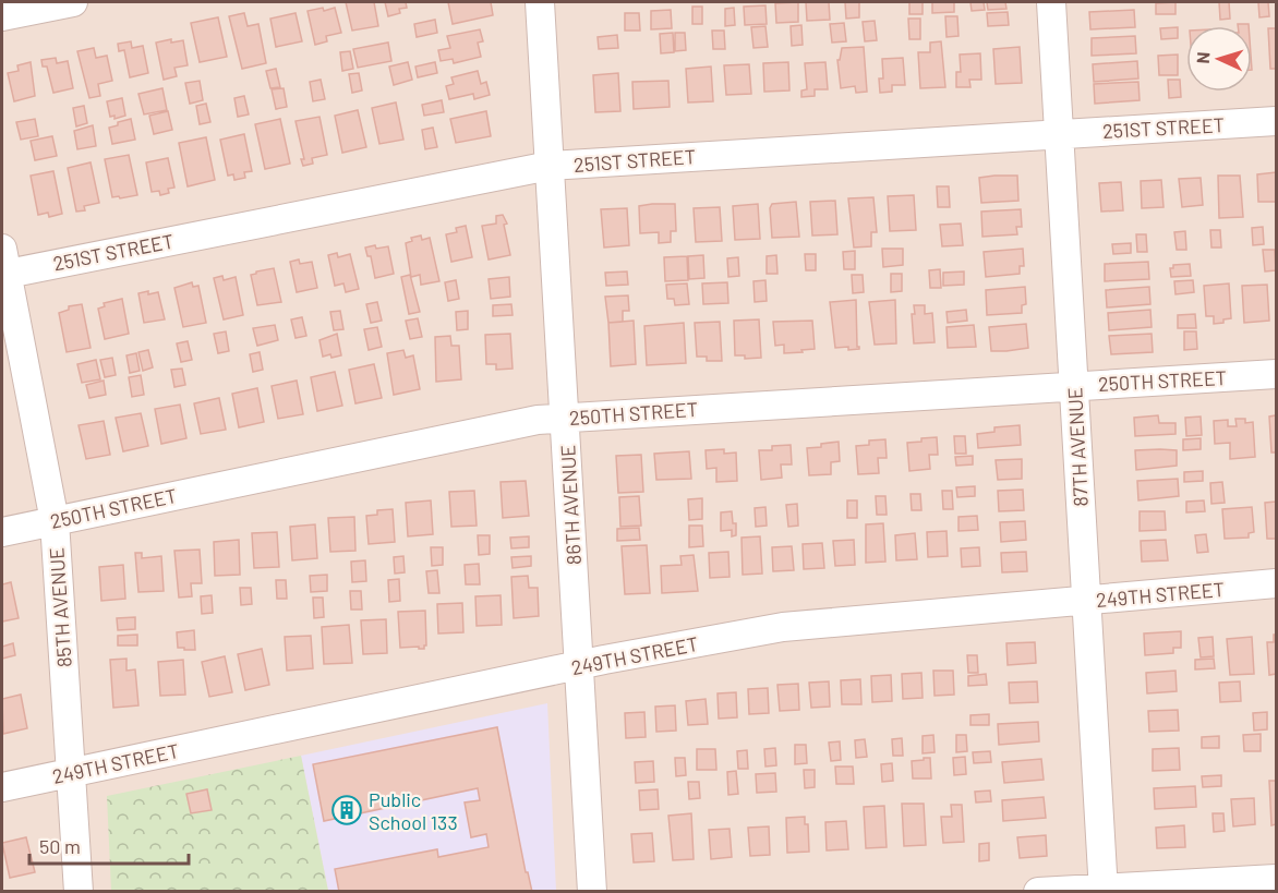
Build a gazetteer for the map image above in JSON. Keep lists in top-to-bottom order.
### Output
{
  "streets": {
    "street": [
      "251ST STREET",
      "250TH STREET",
      "87TH AVENUE",
      "86TH AVENUE",
      "249TH STREET",
      "85TH AVENUE"
    ]
  },
  "crossings": [
    ["251ST STREET", "87TH AVENUE"],
    ["251ST STREET", "86TH AVENUE"],
    ["251ST STREET", "85TH AVENUE"],
    ["250TH STREET", "87TH AVENUE"],
    ["250TH STREET", "86TH AVENUE"],
    ["250TH STREET", "85TH AVENUE"],
    ["87TH AVENUE", "249TH STREET"],
    ["86TH AVENUE", "249TH STREET"],
    ["249TH STREET", "85TH AVENUE"]
  ],
  "places": {
    "building": ["Public School 133"]
  },
  "scale_bar": "50 m",
  "north": "left"
}
